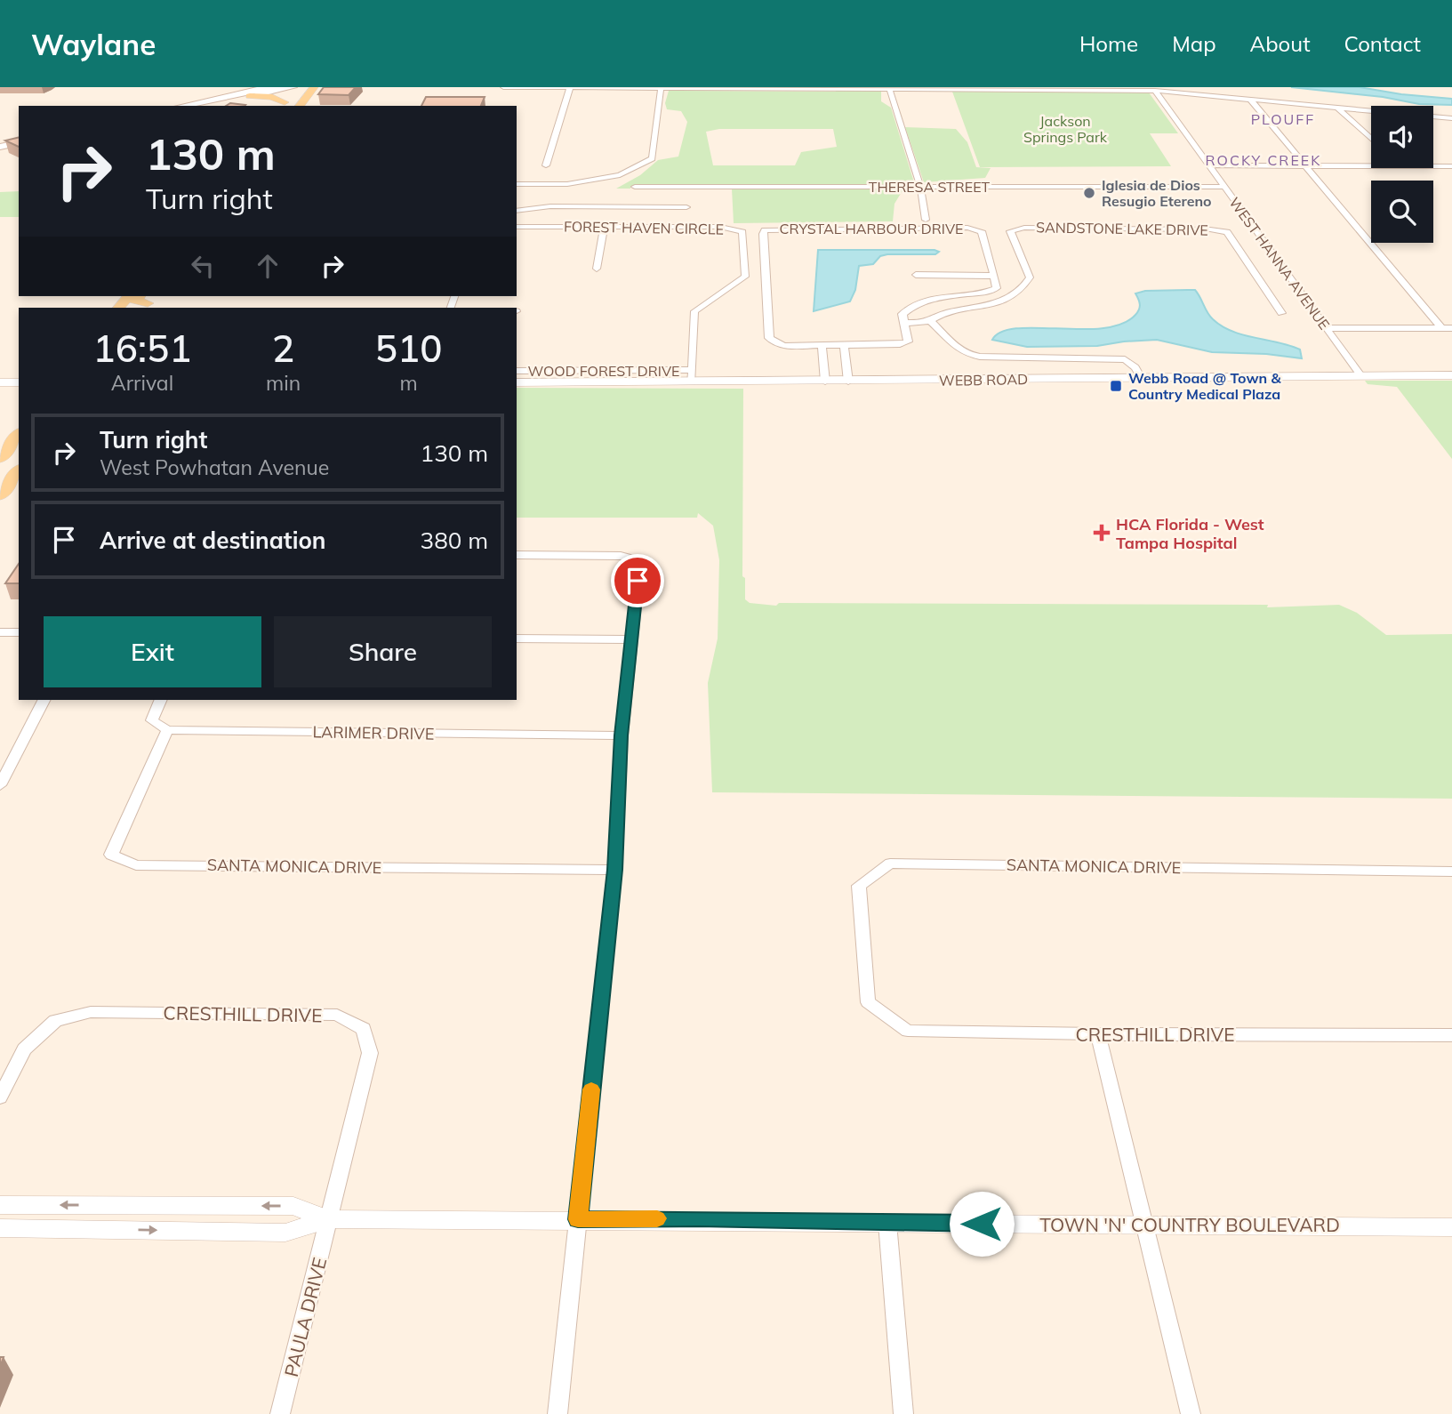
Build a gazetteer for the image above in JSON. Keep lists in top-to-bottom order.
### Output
{
  "streets": {
    "street": [
      "THERESA STREET",
      "FOREST HAVEN CIRCLE",
      "CRYSTAL HARBOUR DRIVE",
      "SANDSTONE LAKE DRIVE",
      "WEST HANNA AVENUE",
      "WOOD FOREST DRIVE",
      "WEBB ROAD",
      "LARIMER DRIVE",
      "SANTA MONICA DRIVE",
      "CRESTHILL DRIVE",
      "TOWN 'N' COUNTRY BOULEVARD",
      "PAULA DRIVE"
    ]
  },
  "crossings": [
    ["THERESA STREET", "WEST HANNA AVENUE"],
    ["FOREST HAVEN CIRCLE", "WOOD FOREST DRIVE"],
    ["FOREST HAVEN CIRCLE", "WEBB ROAD"],
    ["CRYSTAL HARBOUR DRIVE", "SANDSTONE LAKE DRIVE"],
    ["WEST HANNA AVENUE", "WEBB ROAD"],
    ["LARIMER DRIVE", "SANTA MONICA DRIVE"],
    ["SANTA MONICA DRIVE", "CRESTHILL DRIVE"],
    ["CRESTHILL DRIVE", "TOWN 'N' COUNTRY BOULEVARD"],
    ["CRESTHILL DRIVE", "PAULA DRIVE"],
    ["TOWN 'N' COUNTRY BOULEVARD", "PAULA DRIVE"]
  ],
  "districts": ["PLOUFF", "ROCKY CREEK"],
  "parks": ["Jackson Springs Park"],
  "places": {
    "other": ["Iglesia de Dios Resugio Etereno"],
    "transit": ["Webb Road @ Town & Country Medical Plaza"],
    "health": ["HCA Florida - West Tampa Hospital"]
  },
  "page": {
    "header": "Waylane",
    "nav": [
      "Home",
      "Map",
      "About",
      "Contact"
    ],
    "turn": ["130 m", "Turn right"],
    "eta": [
      "16:51",
      "Arrival",
      "2",
      "min",
      "510",
      "m"
    ],
    "list": [
      {
        "name": "Turn right",
        "note": "West Powhatan Avenue",
        "value": "130 m"
      },
      {
        "name": "Arrive at destination",
        "value": "380 m"
      }
    ],
    "buttons": ["Exit", "Share"]
  }
}
